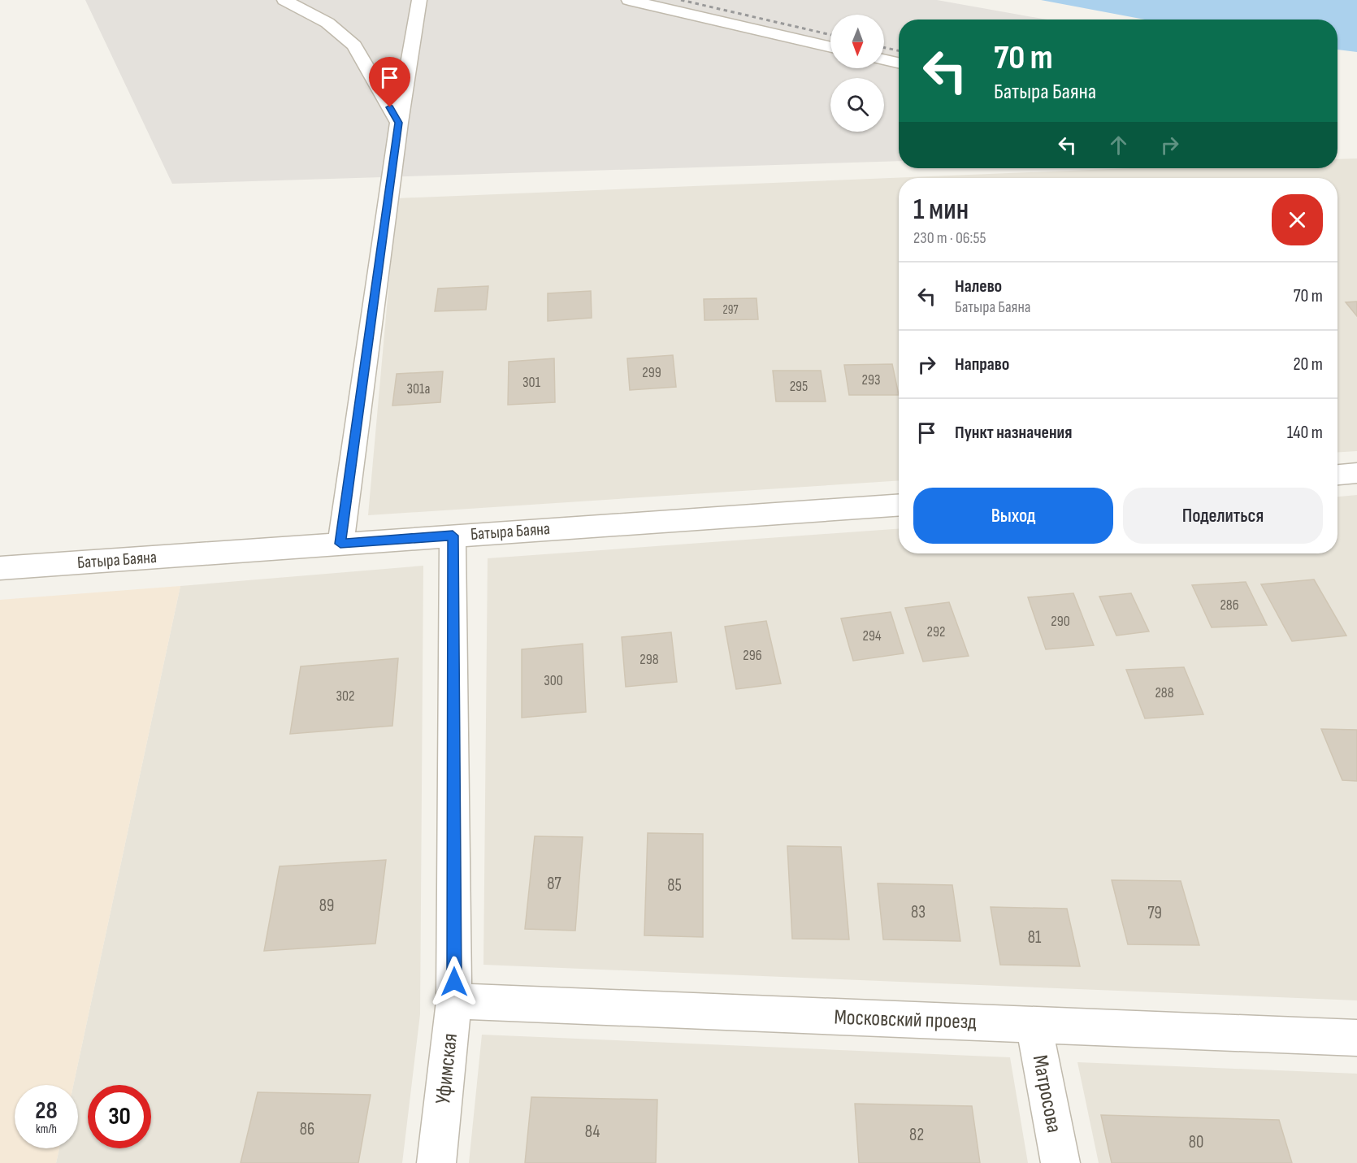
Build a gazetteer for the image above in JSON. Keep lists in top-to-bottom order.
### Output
{
  "streets": {
    "street": [
      "Батыра Баяна",
      "Московский проезд",
      "Уфимская",
      "Матросова"
    ]
  },
  "crossings": [
    ["Батыра Баяна", "Уфимская"],
    ["Московский проезд", "Уфимская"],
    ["Московский проезд", "Матросова"]
  ],
  "house_numbers": [
    "297",
    "299",
    "293",
    "301",
    "295",
    "301а",
    "286",
    "290",
    "292",
    "294",
    "296",
    "298",
    "300",
    "288",
    "302",
    "87",
    "85",
    "89",
    "83",
    "79",
    "81",
    "86",
    "84",
    "82",
    "80"
  ],
  "north": "bottom",
  "page": {
    "turn": ["70 m", "Батыра Баяна"],
    "heading": ["1 мин", "230 m · 06:55"],
    "list": [
      {
        "name": "Налево",
        "note": "Батыра Баяна",
        "value": "70 m"
      },
      {
        "name": "Направо",
        "value": "20 m"
      },
      {
        "name": "Пункт назначения",
        "value": "140 m"
      }
    ],
    "buttons": ["Выход", "Поделиться"],
    "speed": "28 km/h",
    "limit": "30"
  }
}
